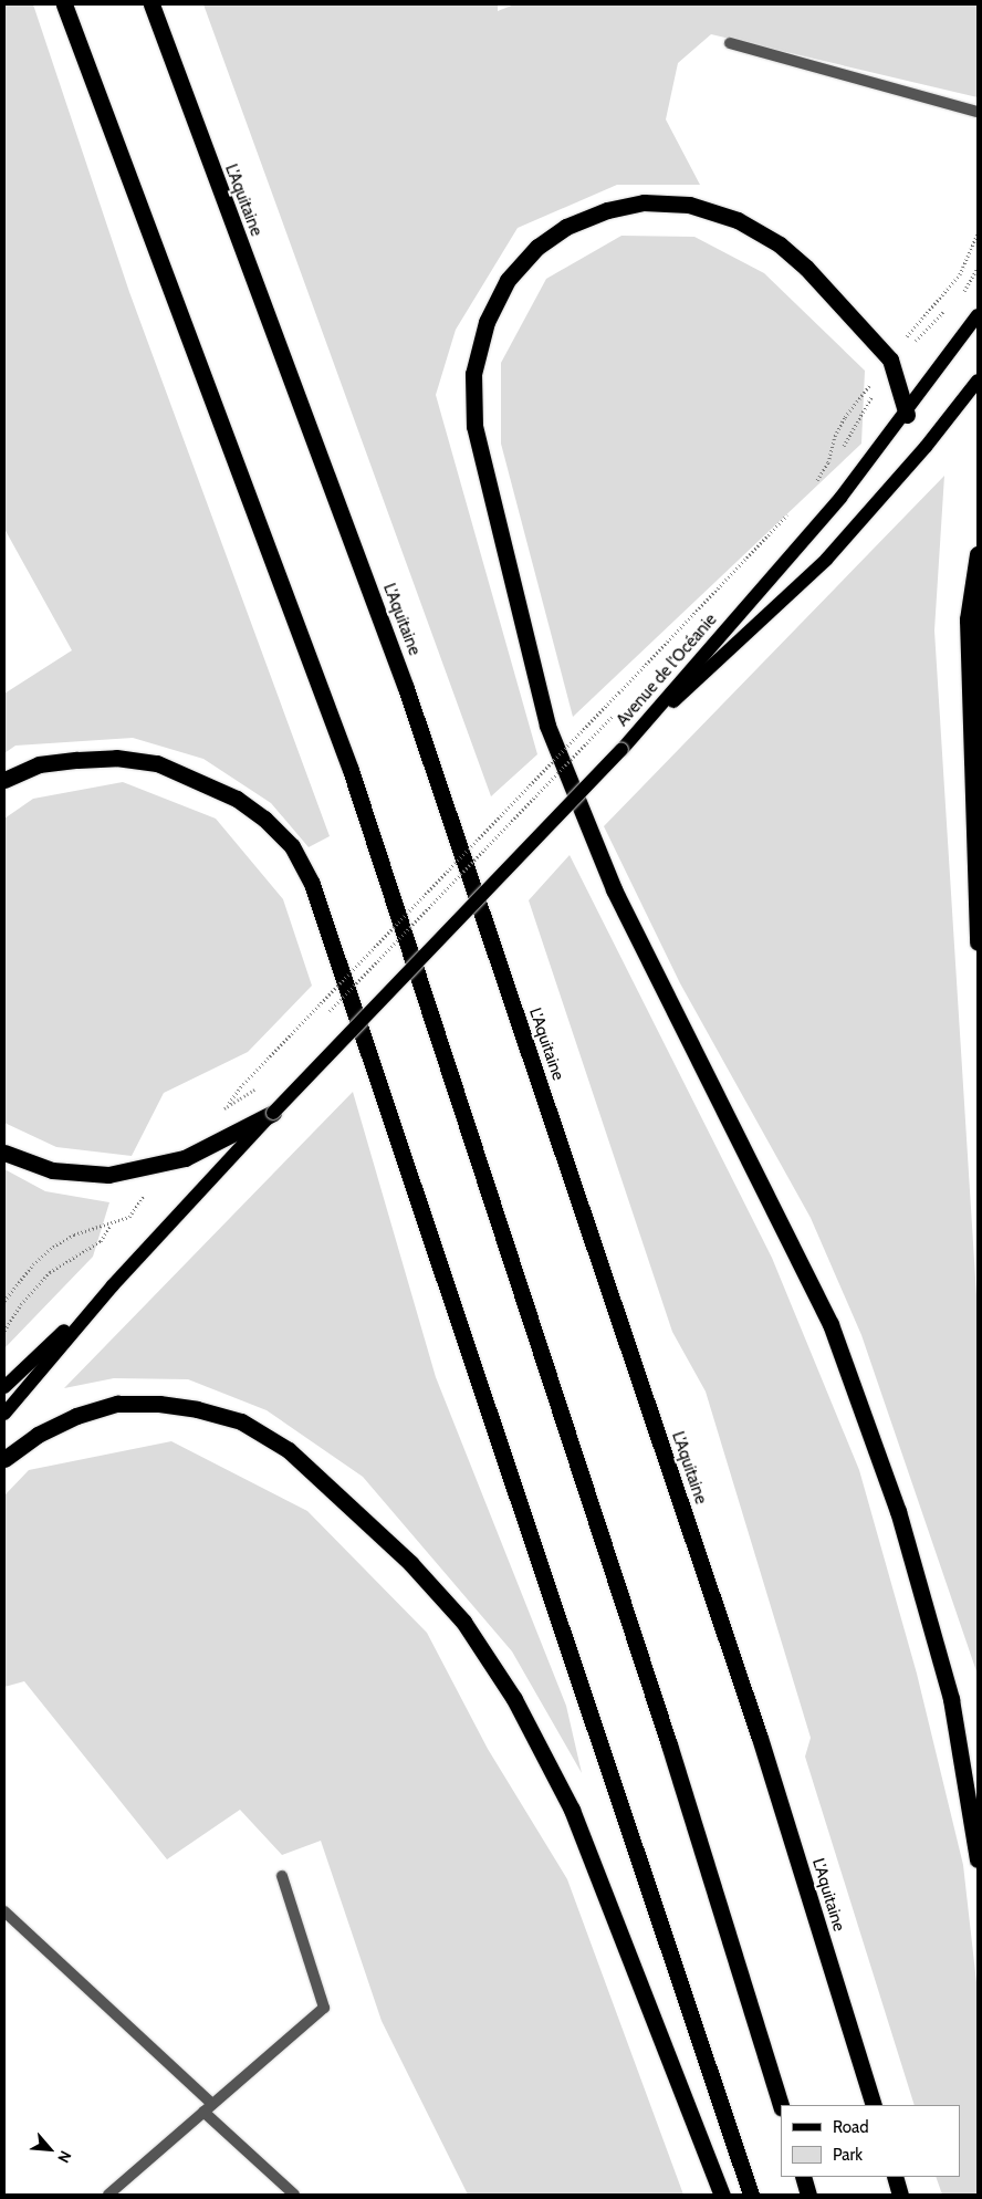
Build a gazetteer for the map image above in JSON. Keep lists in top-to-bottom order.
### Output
{
  "streets": {
    "highway": ["L'Aquitaine"],
    "main road": ["Avenue de l'Océanie"]
  },
  "legend": ["Road", "Park"],
  "north": "bottom right"
}
